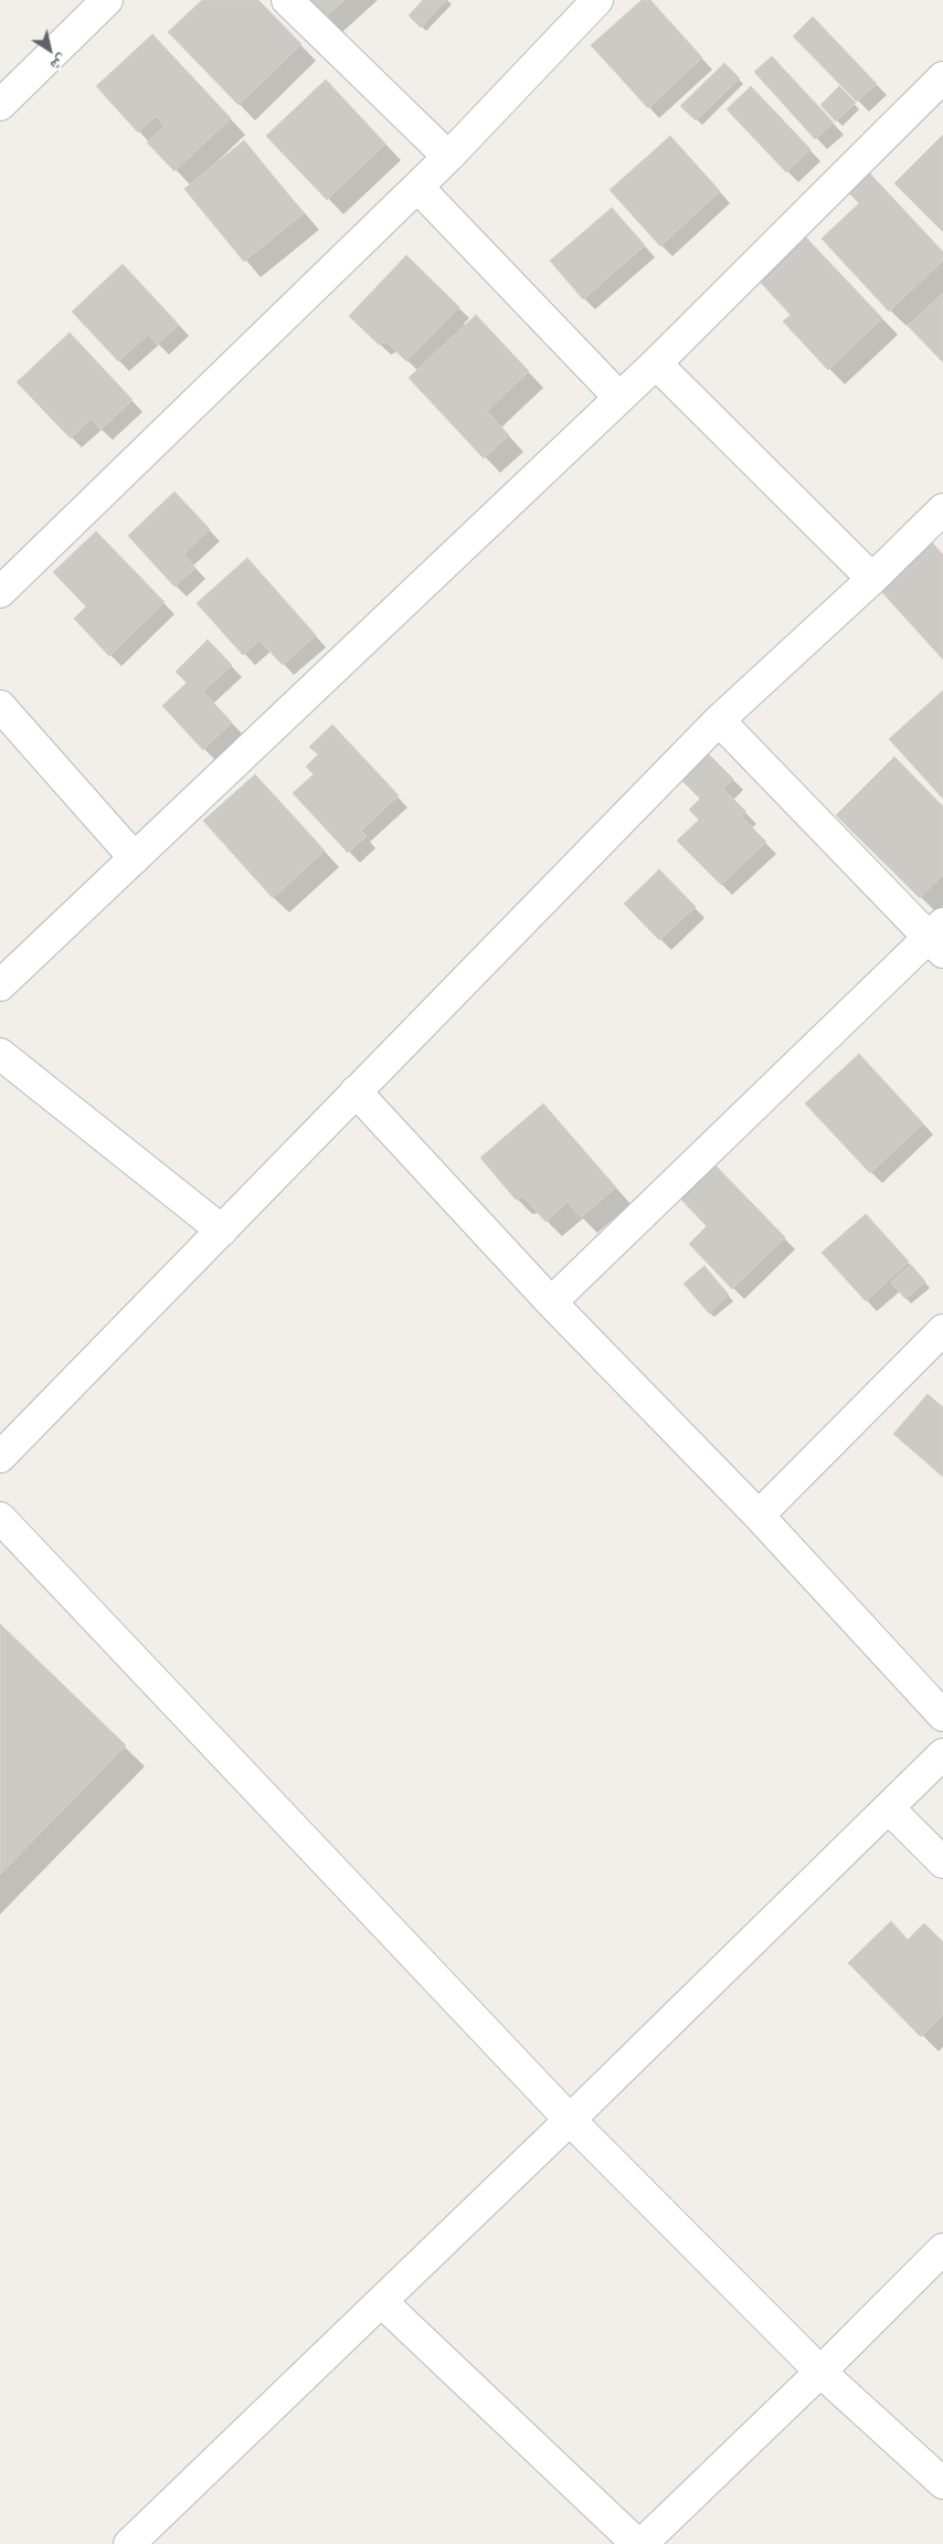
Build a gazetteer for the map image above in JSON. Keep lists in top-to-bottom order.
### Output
{
  "north": "bottom right"
}
